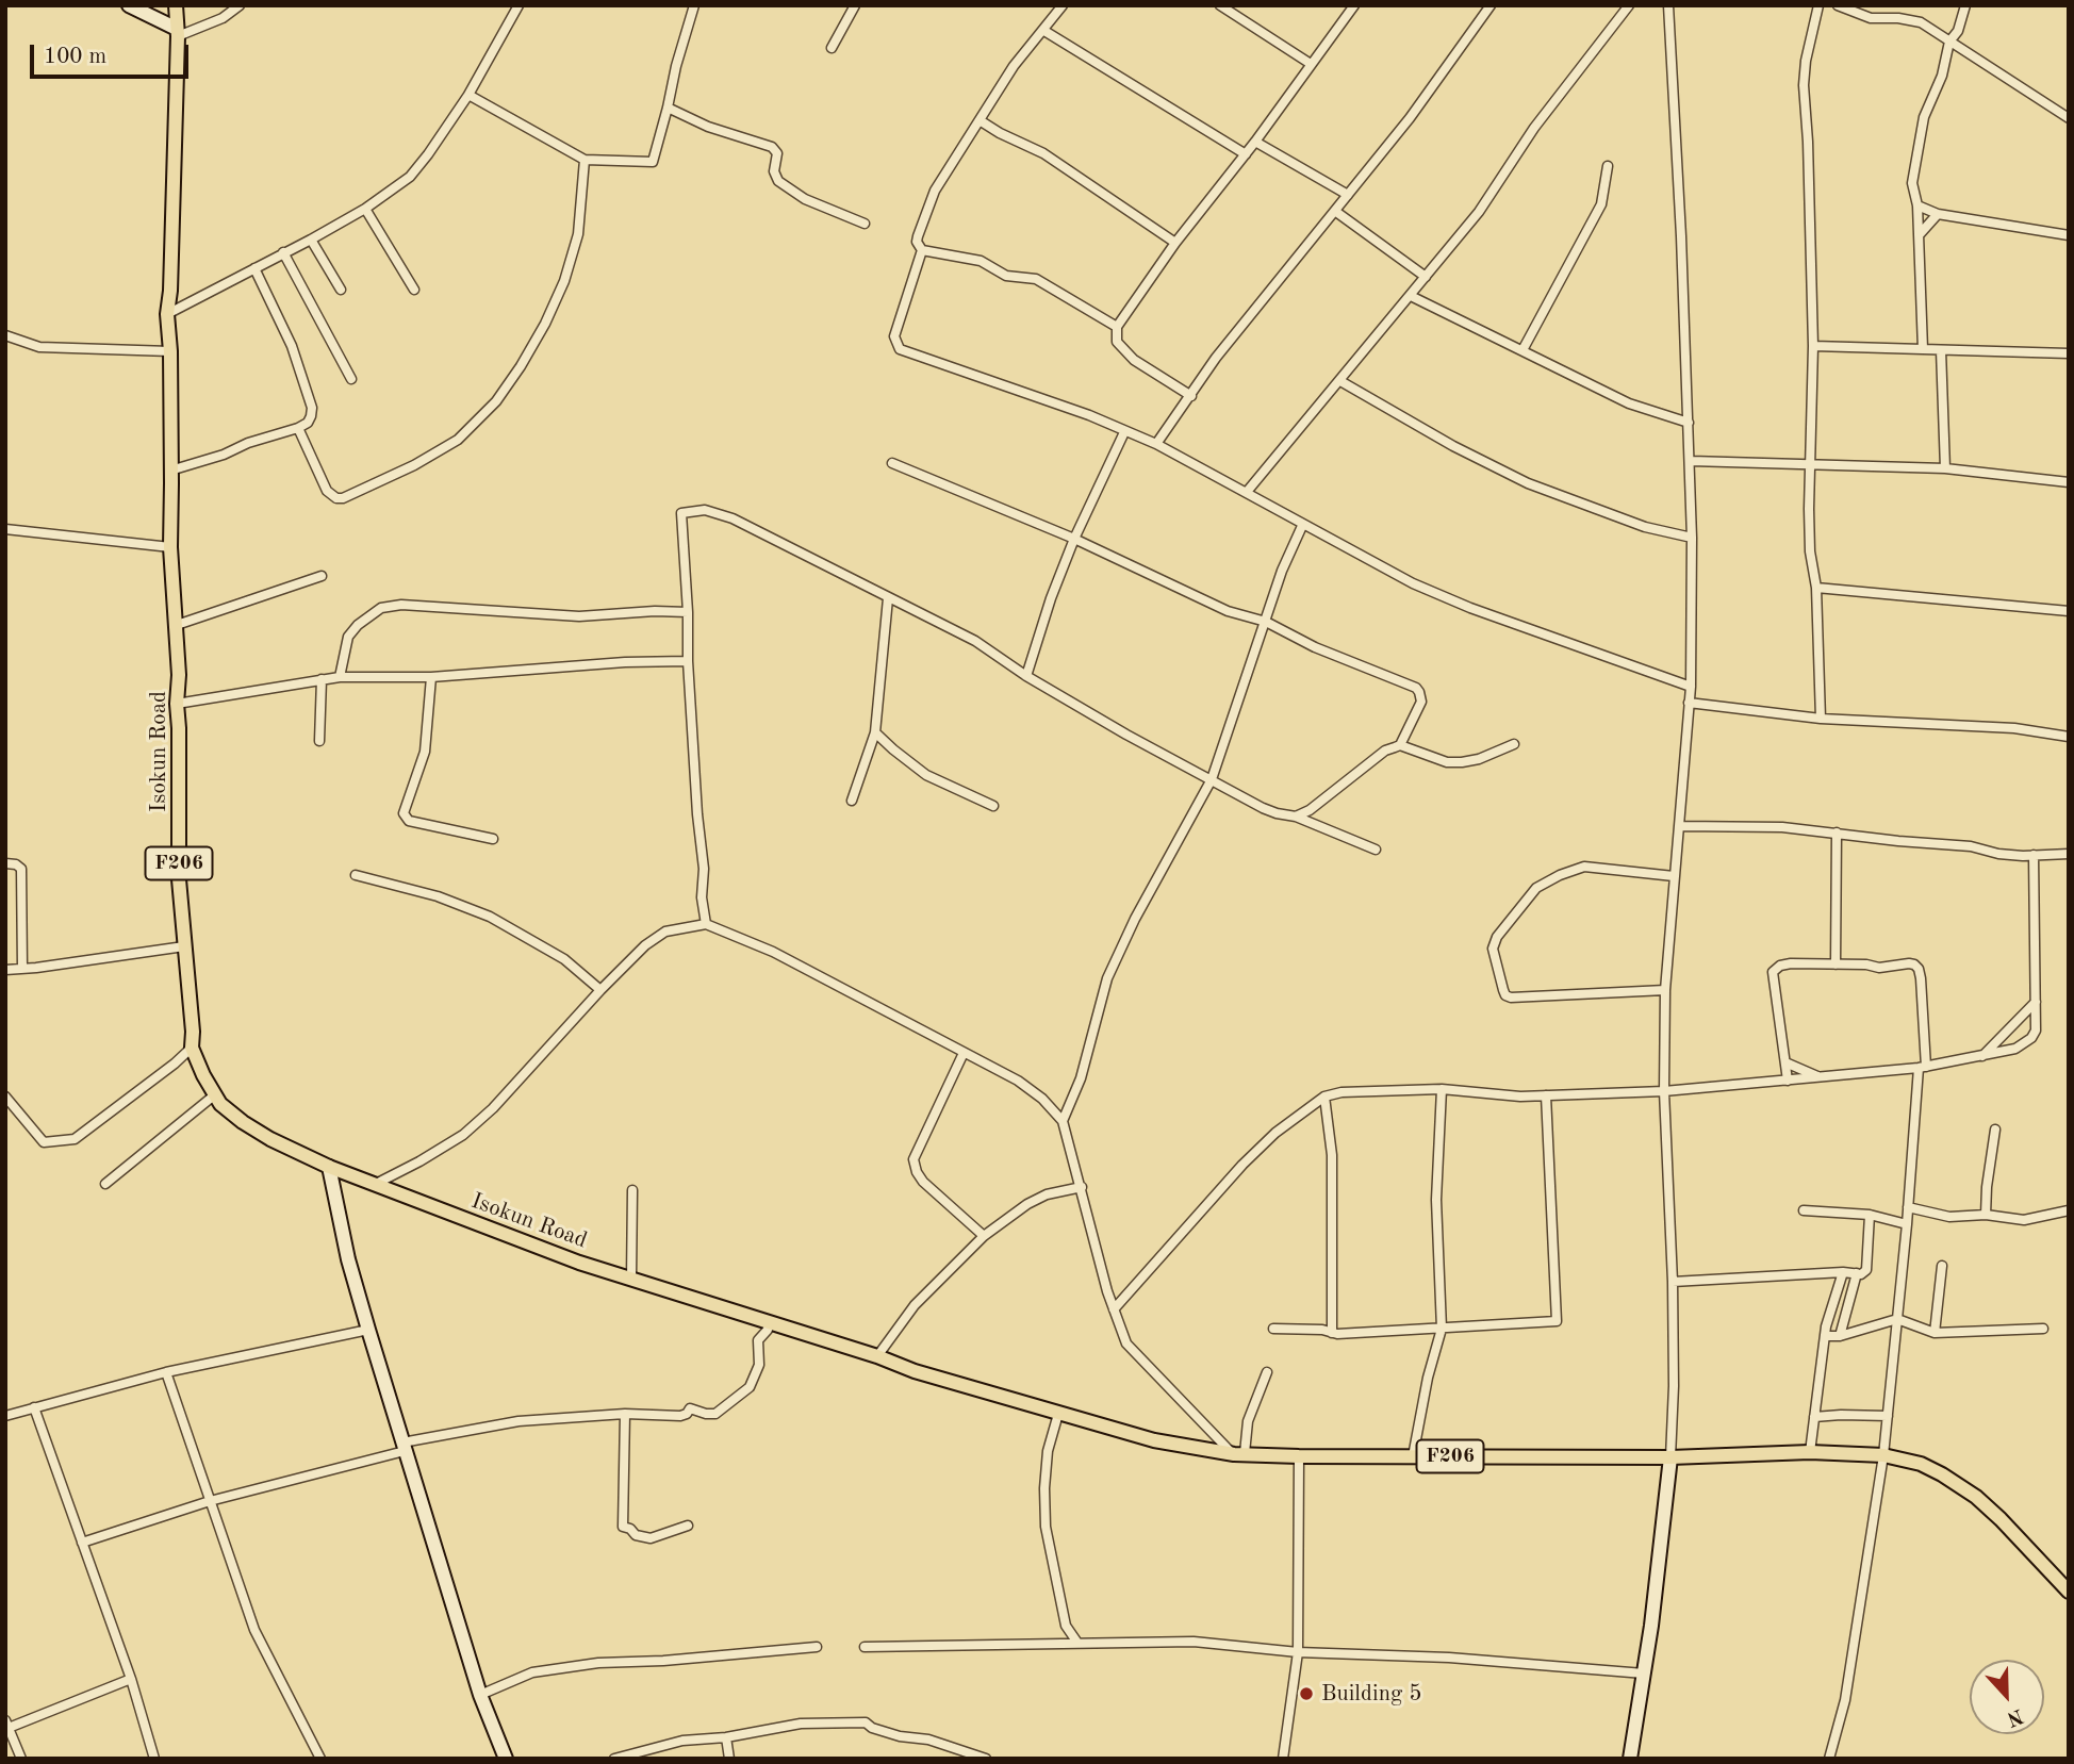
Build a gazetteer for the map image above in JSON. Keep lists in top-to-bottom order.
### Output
{
  "streets": {
    "main road": ["Isokun Road", "F206"]
  },
  "crossings": [
    ["Isokun Road", "F206"]
  ],
  "places": ["Building 5"],
  "scale_bar": "100 m",
  "north": "bottom"
}
